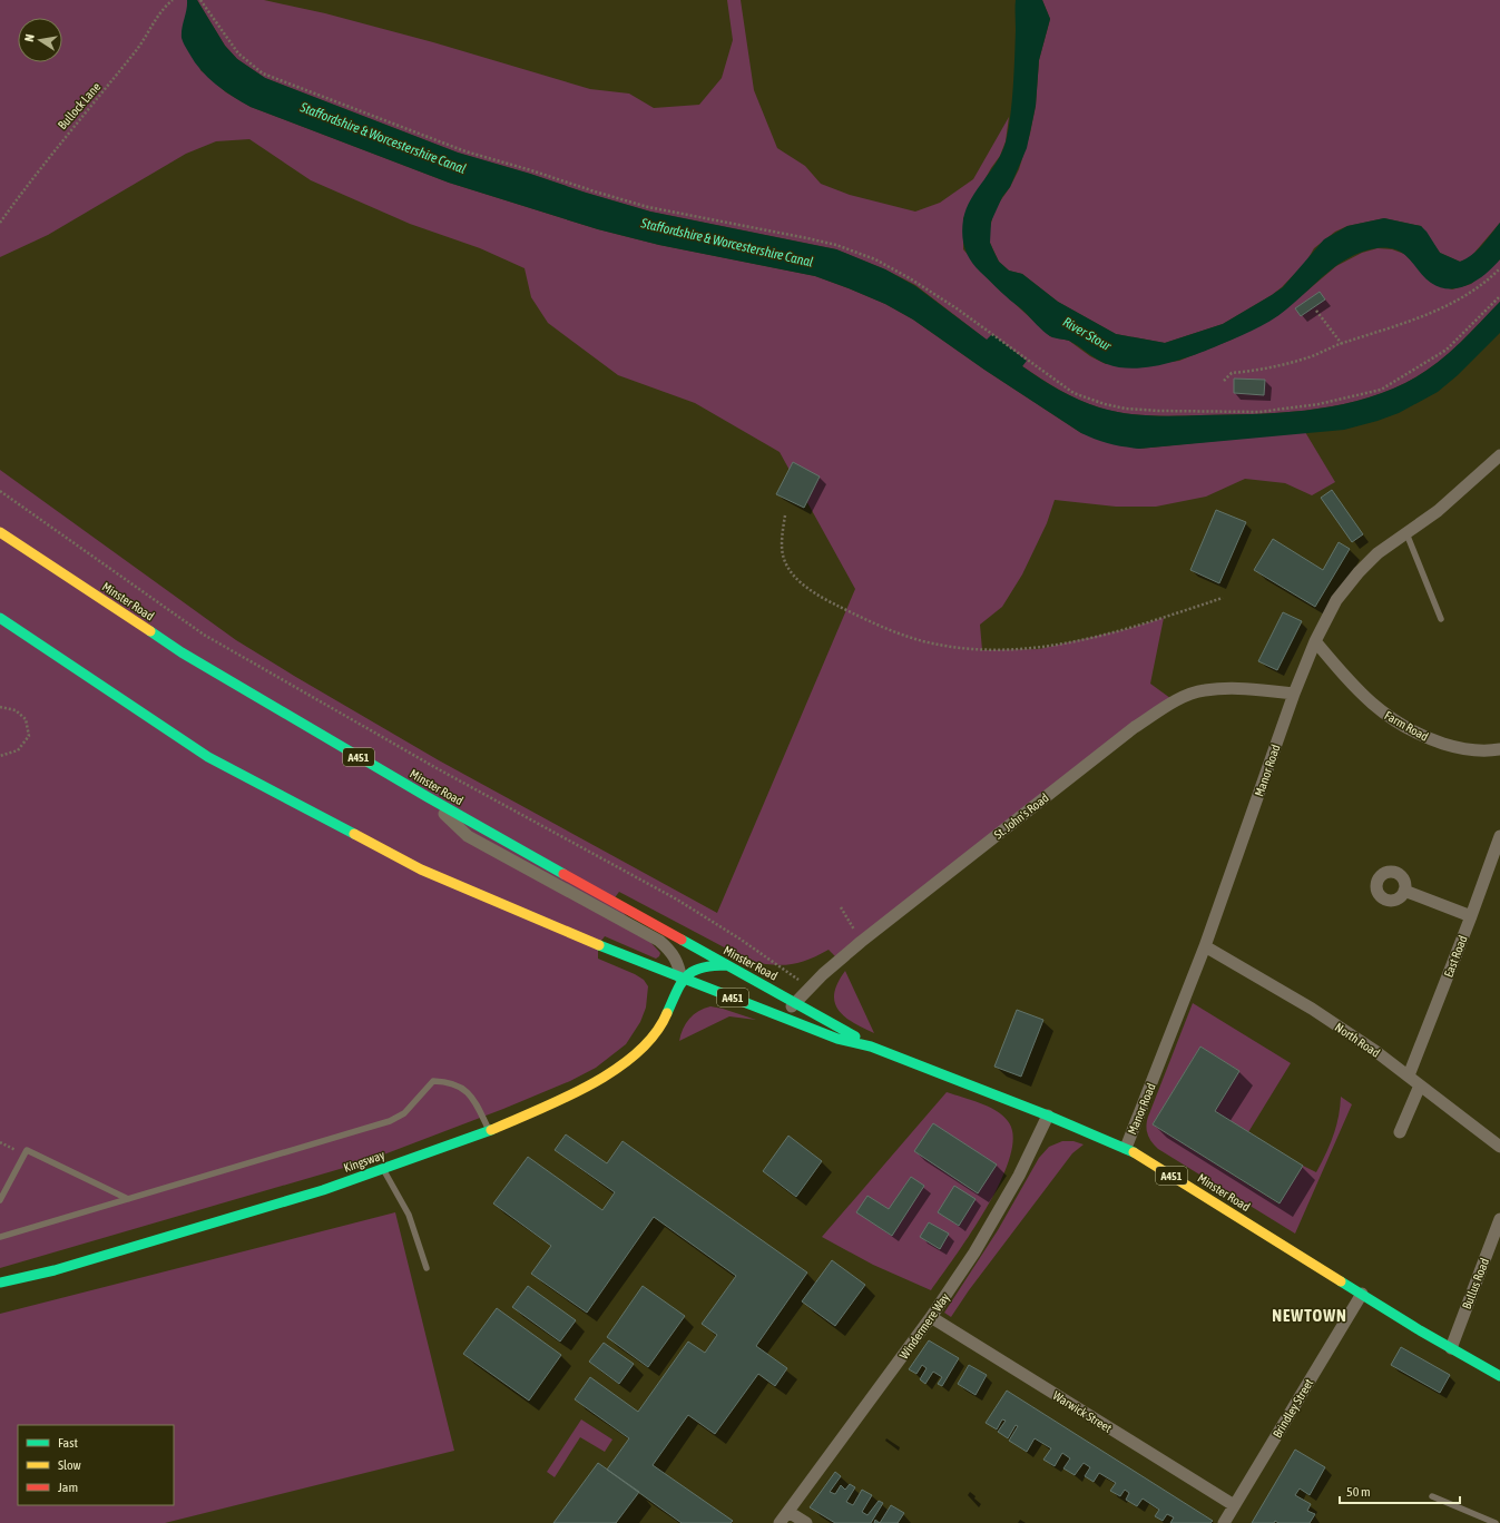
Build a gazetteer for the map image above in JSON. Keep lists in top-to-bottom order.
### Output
{
  "streets": {
    "main road": ["Minster Road", "A451", "Kingsway"],
    "street": [
      "Farm Road",
      "Manor Road",
      "St. John's Road",
      "East Road",
      "North Road",
      "Bullus Road",
      "Windermere Way",
      "Brindley Street",
      "Warwick Street"
    ],
    "path": ["Bullock Lane"]
  },
  "crossings": [
    ["Minster Road", "Manor Road"],
    ["Minster Road", "St. John's Road"],
    ["Minster Road", "Kingsway"],
    ["Minster Road", "Bullus Road"],
    ["Minster Road", "Windermere Way"],
    ["Minster Road", "Brindley Street"],
    ["Farm Road", "Manor Road"],
    ["Manor Road", "St. John's Road"],
    ["Manor Road", "North Road"],
    ["East Road", "North Road"],
    ["Windermere Way", "Warwick Street"],
    ["Brindley Street", "Warwick Street"]
  ],
  "districts": ["NEWTOWN"],
  "water": ["Staffordshire & Worcestershire Canal", "River Stour"],
  "legend": ["Fast", "Slow", "Jam"],
  "scale_bar": "50 m",
  "north": "left"
}
